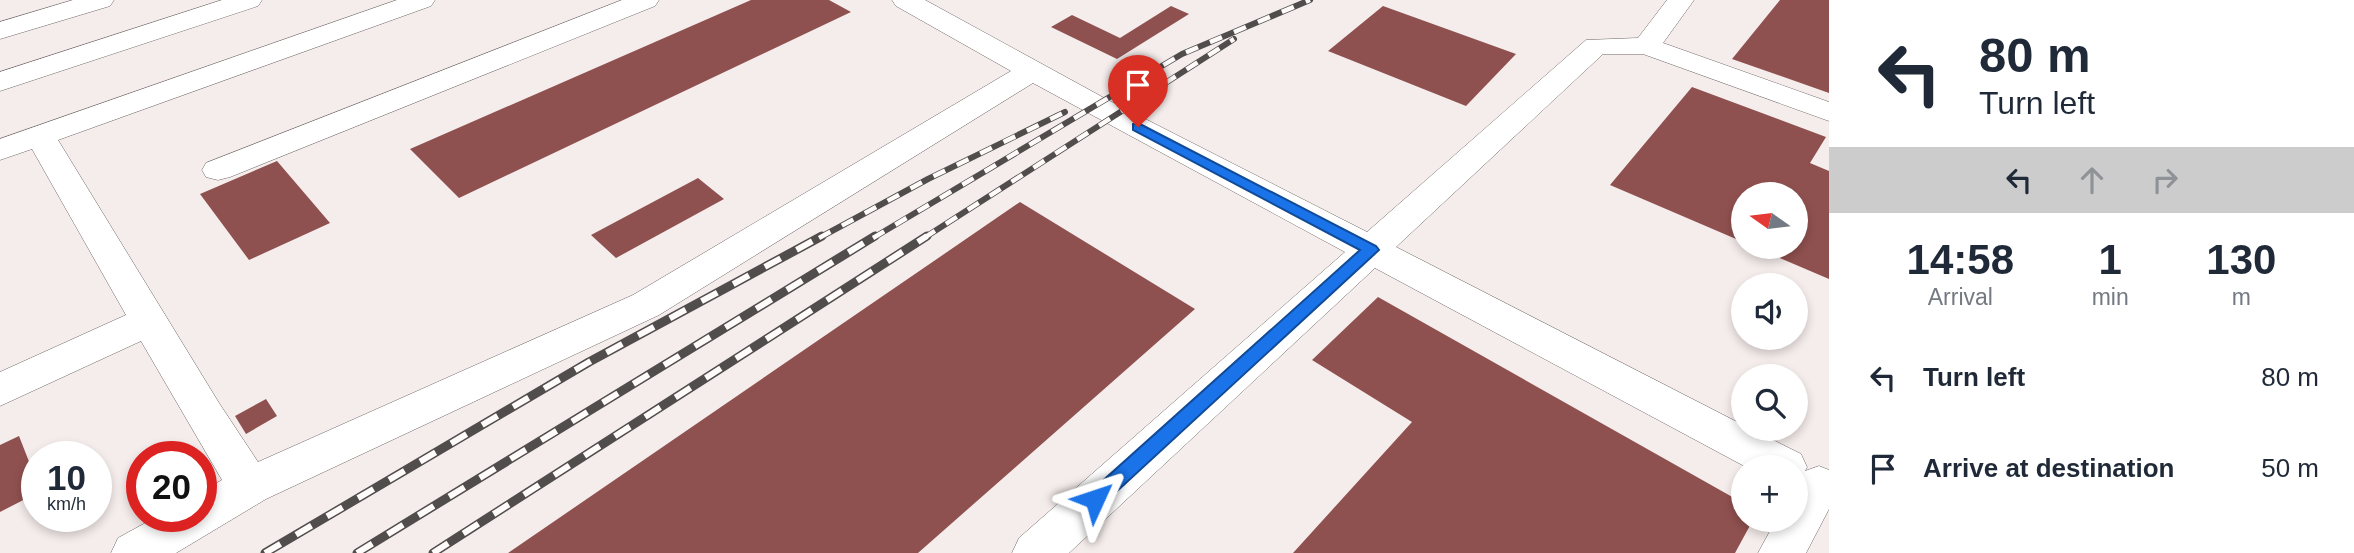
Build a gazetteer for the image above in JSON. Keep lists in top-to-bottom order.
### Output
{
  "north": "left",
  "page": {
    "turn": ["80 m", "Turn left"],
    "map_buttons": "+",
    "eta": [
      "14:58",
      "Arrival",
      "1",
      "min",
      "130",
      "m"
    ],
    "list": [
      {
        "name": "Turn left",
        "value": "80 m"
      },
      {
        "name": "Arrive at destination",
        "value": "50 m"
      }
    ],
    "speed": "10 km/h",
    "limit": "20"
  }
}
